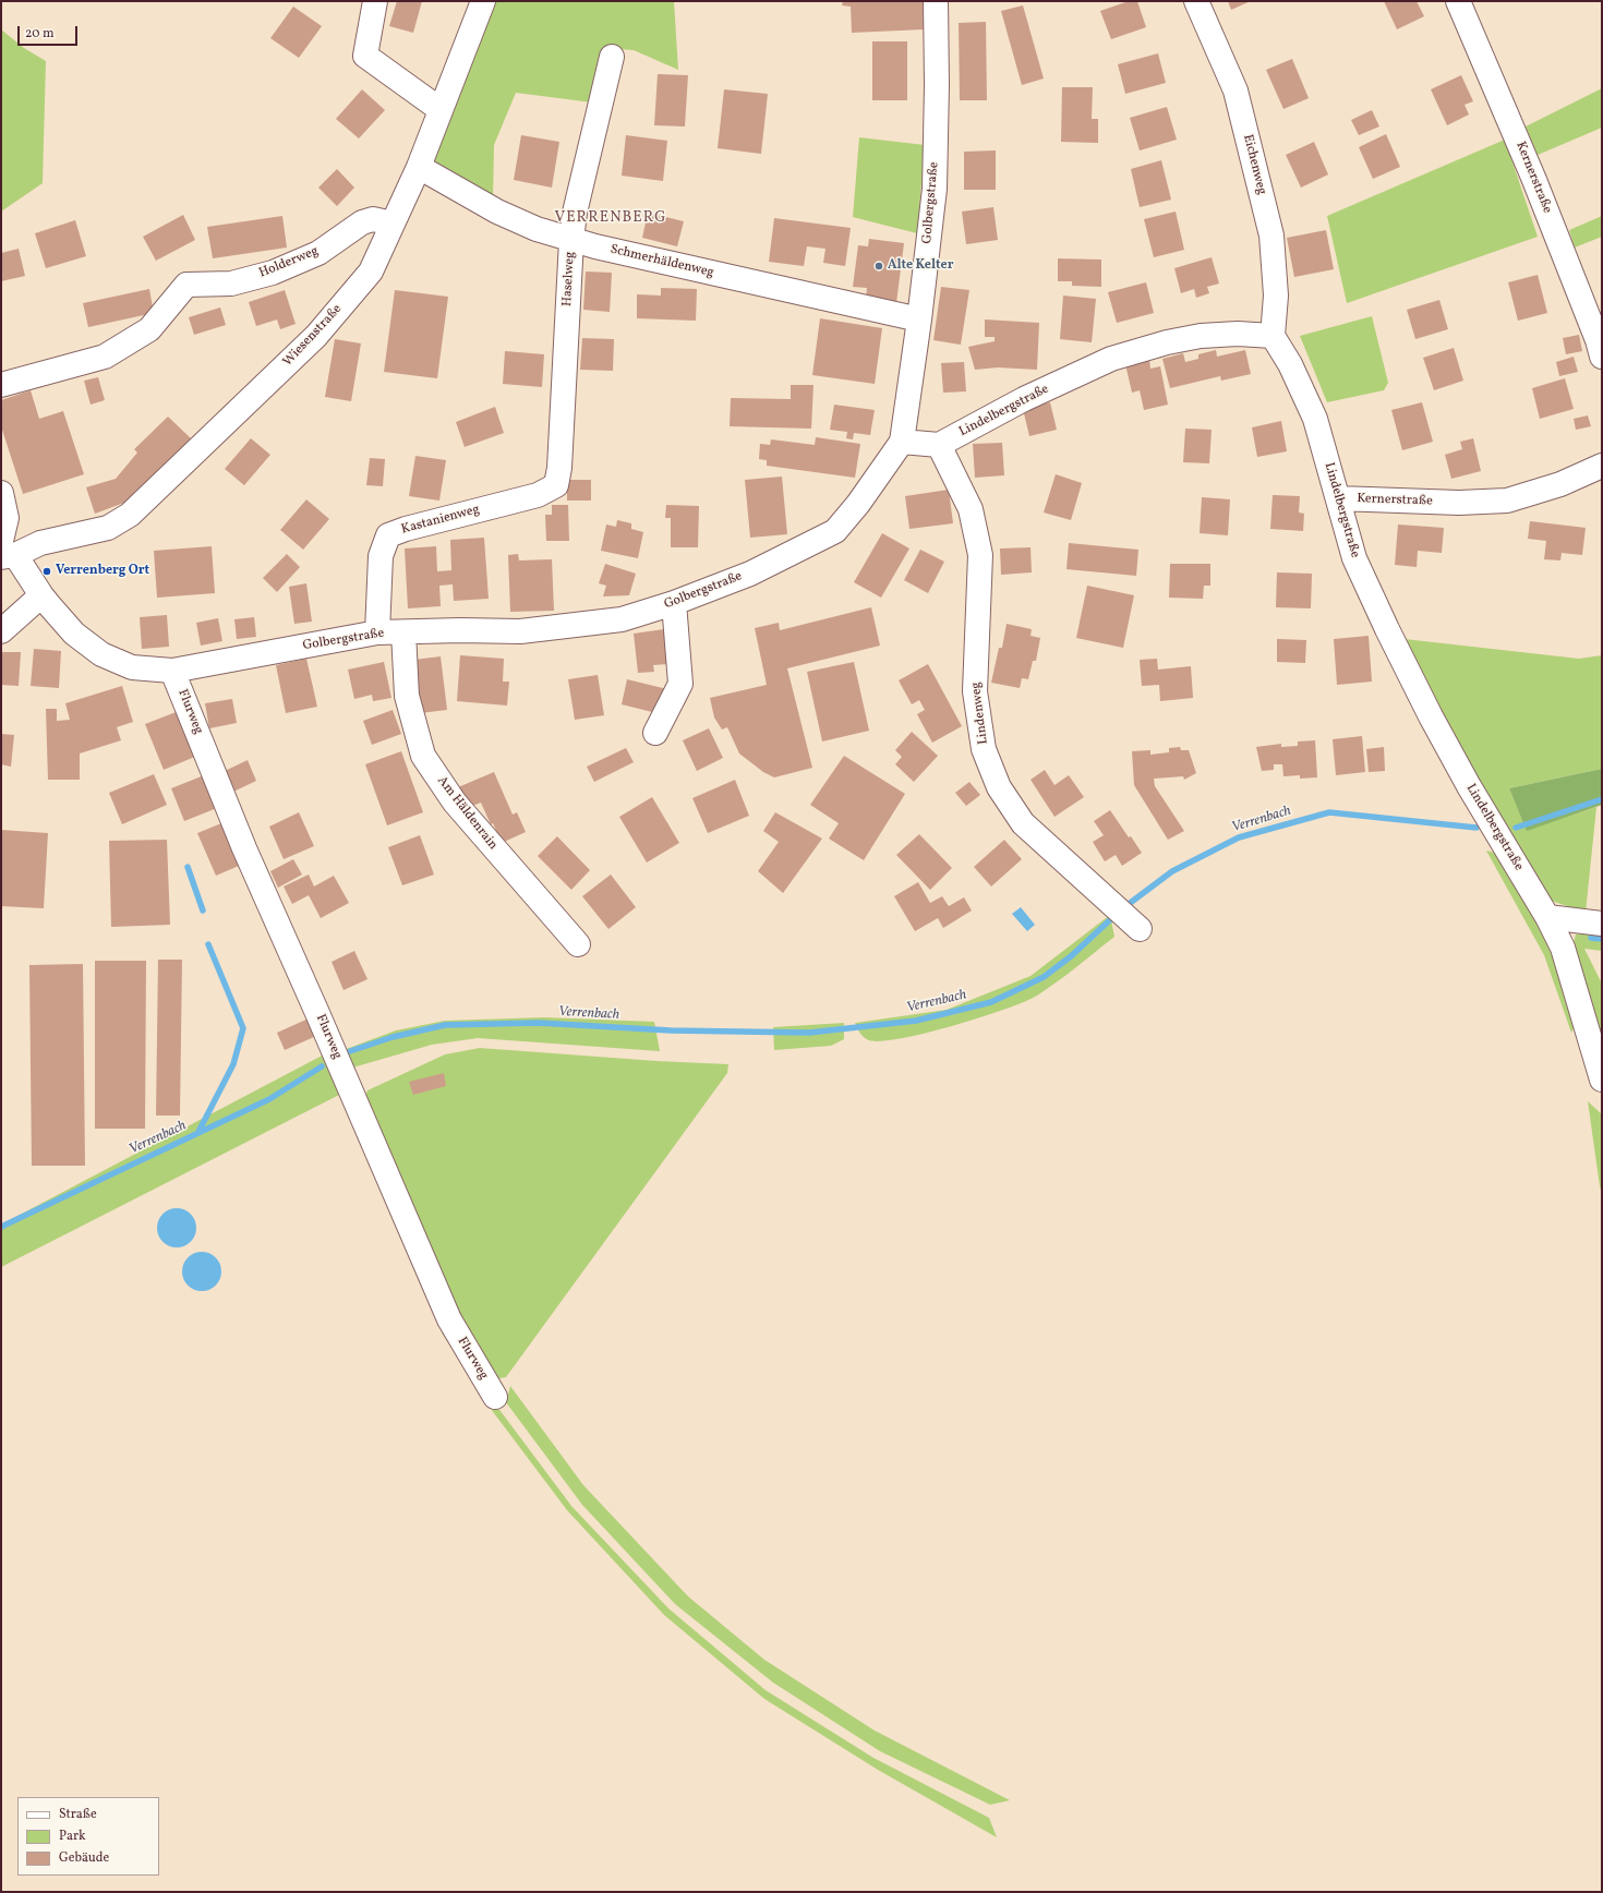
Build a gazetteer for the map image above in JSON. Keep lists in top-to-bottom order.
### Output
{
  "streets": {
    "street": [
      "Eichenweg",
      "Kernerstraße",
      "Golbergstraße",
      "Schmerhäldenweg",
      "Holderweg",
      "Haselweg",
      "Wiesenstraße",
      "Lindelbergstraße",
      "Kastanienweg",
      "Flurweg",
      "Lindenweg",
      "Am Häldenrain"
    ]
  },
  "crossings": [
    ["Eichenweg", "Lindelbergstraße"],
    ["Kernerstraße", "Lindelbergstraße"],
    ["Golbergstraße", "Schmerhäldenweg"],
    ["Golbergstraße", "Wiesenstraße"],
    ["Golbergstraße", "Kastanienweg"],
    ["Golbergstraße", "Flurweg"],
    ["Golbergstraße", "Am Häldenrain"],
    ["Schmerhäldenweg", "Haselweg"],
    ["Schmerhäldenweg", "Wiesenstraße"],
    ["Holderweg", "Wiesenstraße"],
    ["Haselweg", "Kastanienweg"],
    ["Lindelbergstraße", "Lindenweg"]
  ],
  "districts": ["VERRENBERG"],
  "water": ["Verrenbach"],
  "places": ["Alte Kelter", "Verrenberg Ort"],
  "legend": ["Straße", "Park", "Gebäude"],
  "scale_bar": "20 m"
}
